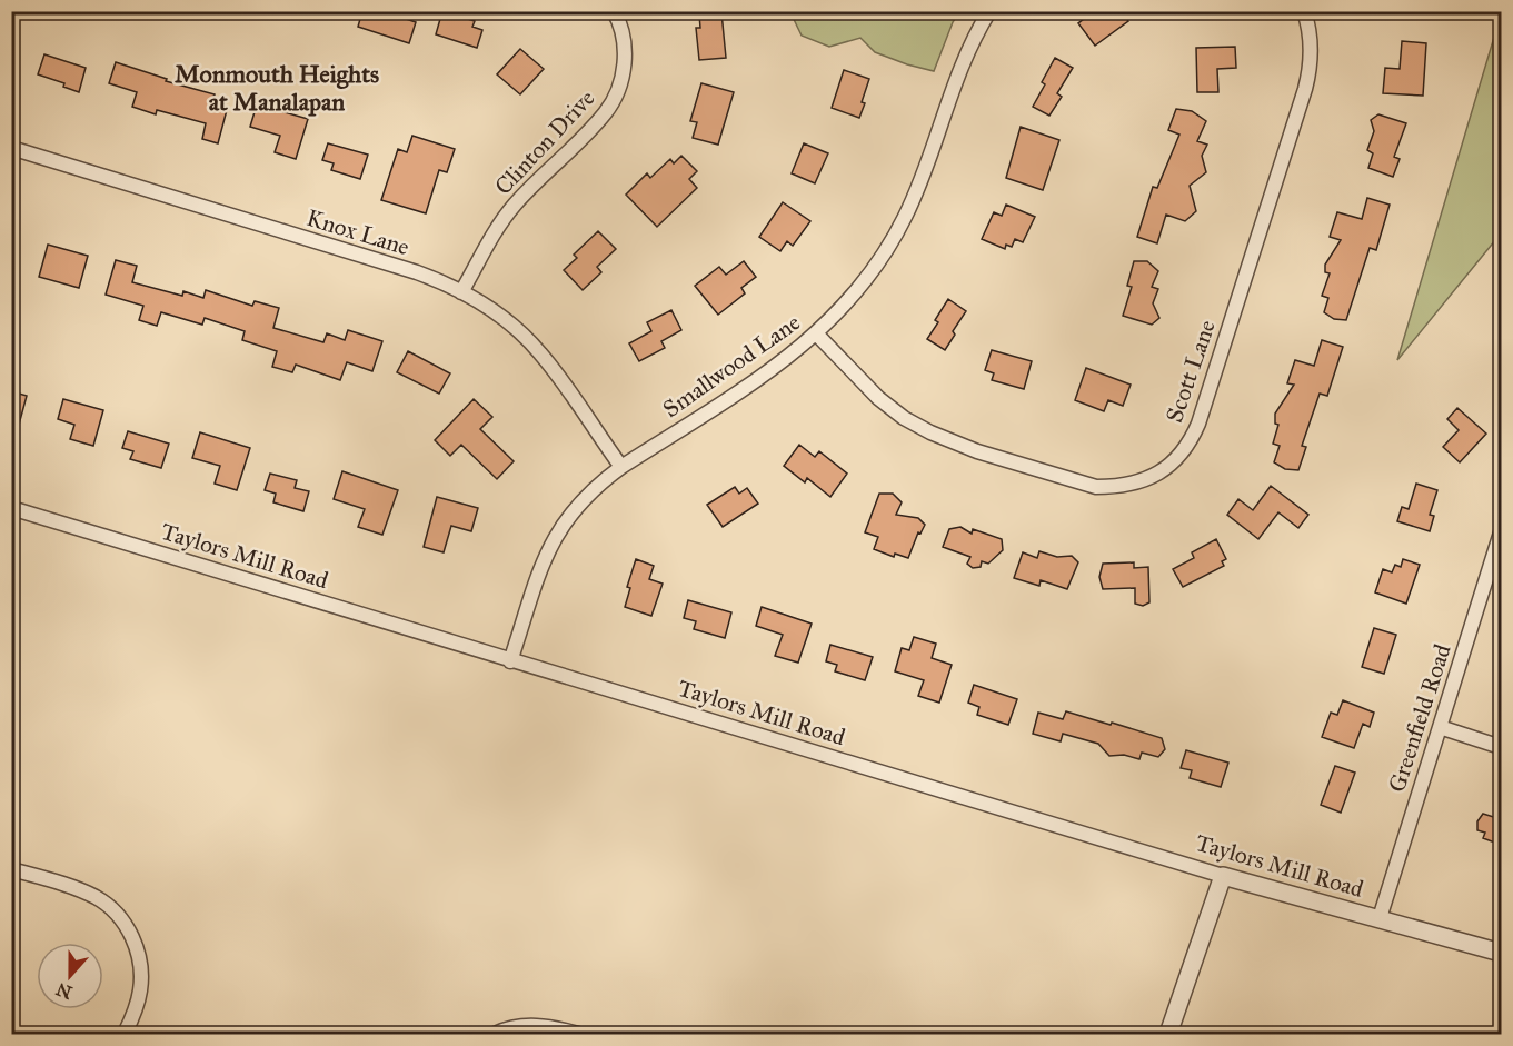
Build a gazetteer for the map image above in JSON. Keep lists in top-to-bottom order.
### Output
{
  "streets": {
    "street": [
      "Clinton Drive",
      "Knox Lane",
      "Smallwood Lane",
      "Scott Lane",
      "Taylors Mill Road",
      "Greenfield Road"
    ]
  },
  "crossings": [
    ["Clinton Drive", "Knox Lane"],
    ["Knox Lane", "Smallwood Lane"],
    ["Smallwood Lane", "Scott Lane"],
    ["Smallwood Lane", "Taylors Mill Road"],
    ["Taylors Mill Road", "Greenfield Road"]
  ],
  "districts": ["Monmouth Heights at Manalapan"],
  "north": "bottom"
}
